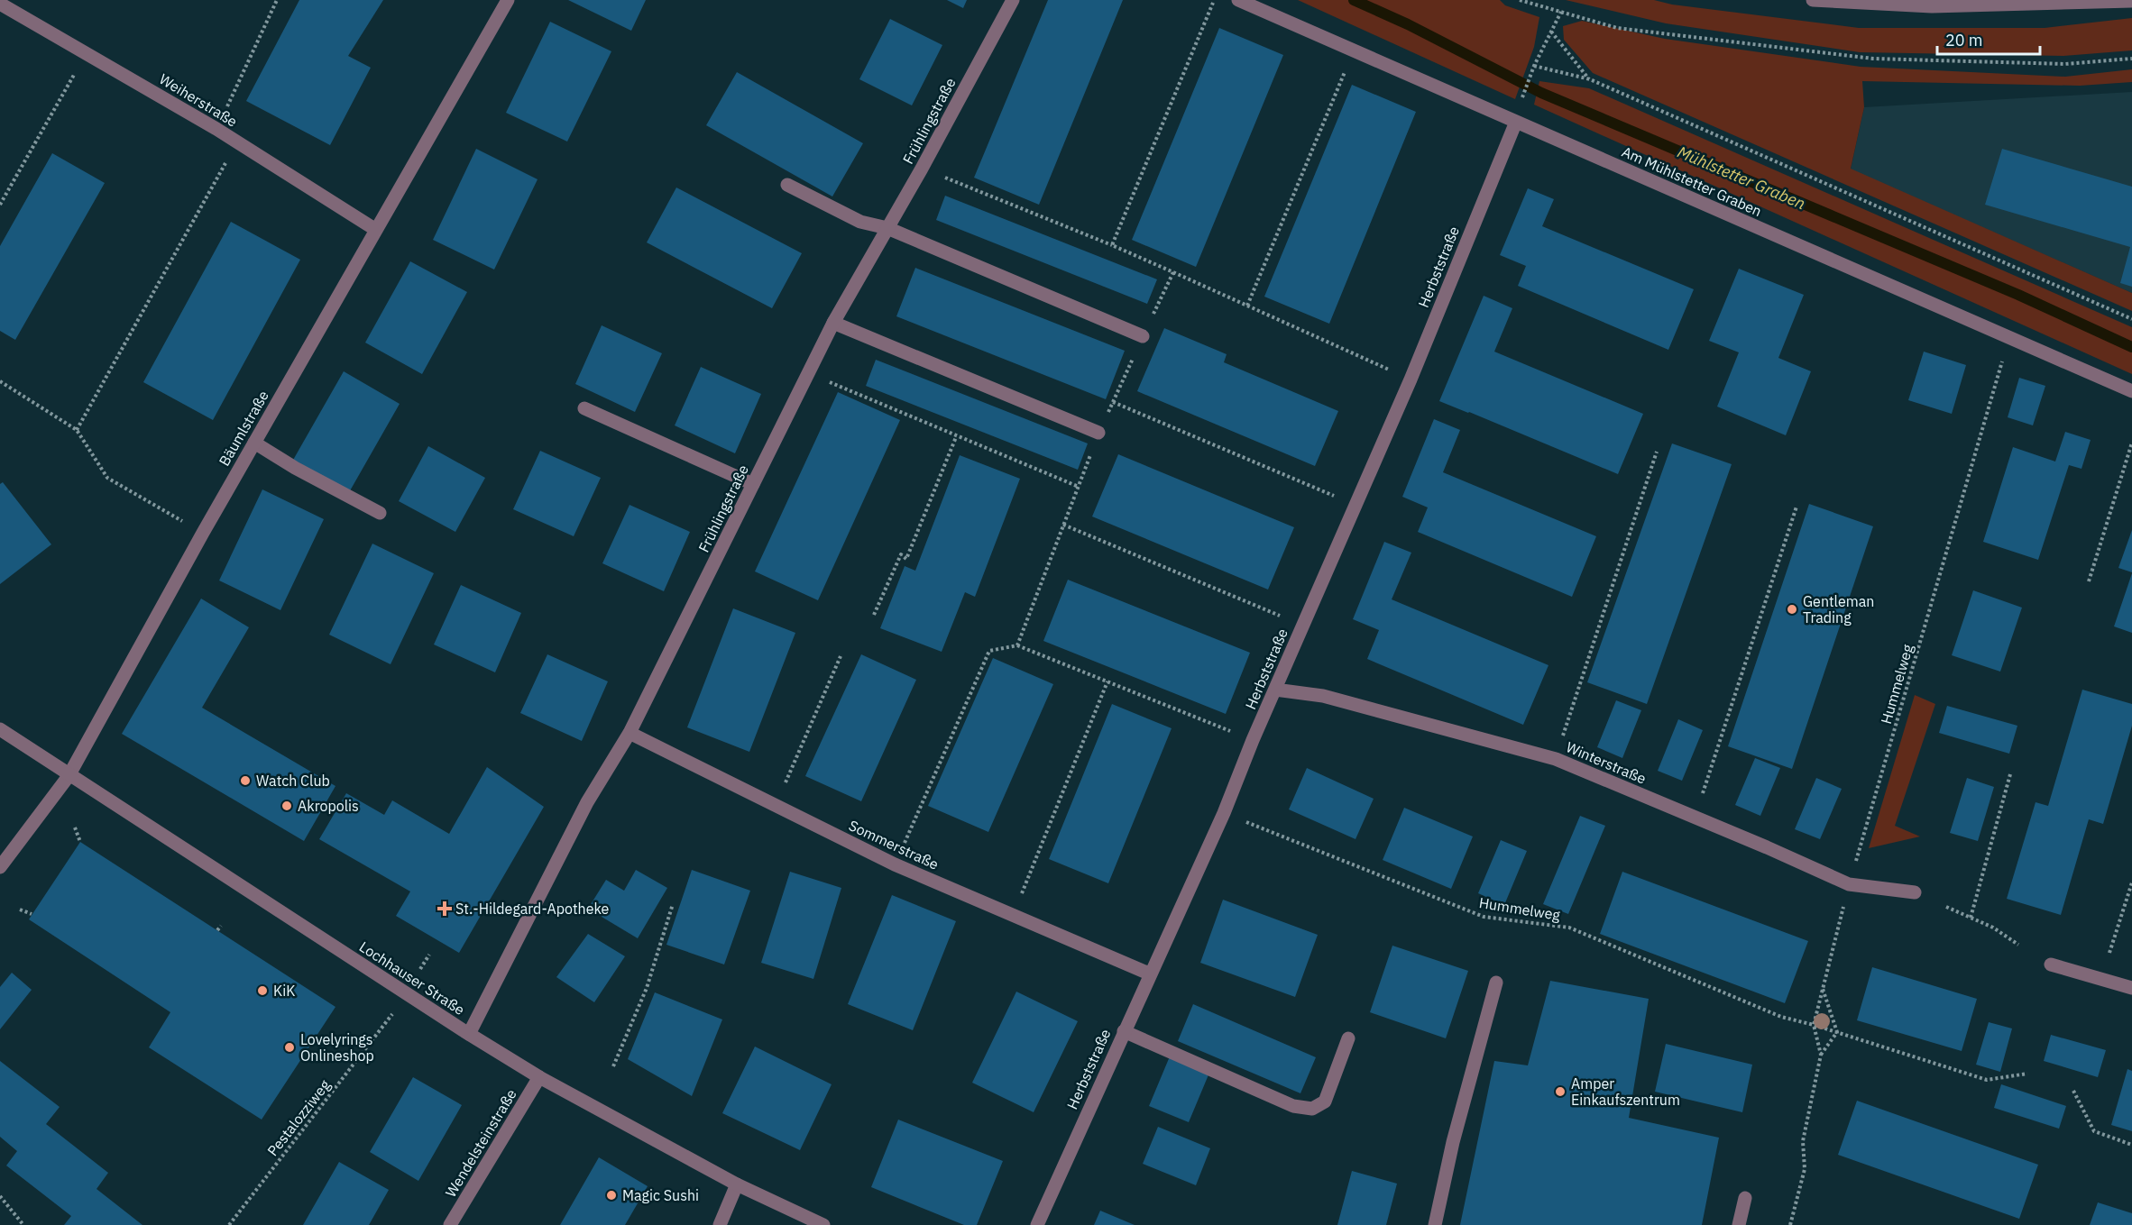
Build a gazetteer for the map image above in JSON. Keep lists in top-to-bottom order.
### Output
{
  "streets": {
    "street": [
      "Weiherstraße",
      "Frühlingstraße",
      "Am Mühlstetter Graben",
      "Herbststraße",
      "Bäumlstraße",
      "Winterstraße",
      "Sommerstraße",
      "Lochhauser Straße",
      "Wendelsteinstraße"
    ],
    "path": ["Hummelweg", "Pestalozziweg"]
  },
  "crossings": [
    ["Weiherstraße", "Bäumlstraße"],
    ["Frühlingstraße", "Sommerstraße"],
    ["Frühlingstraße", "Lochhauser Straße"],
    ["Am Mühlstetter Graben", "Herbststraße"],
    ["Herbststraße", "Hummelweg"],
    ["Herbststraße", "Winterstraße"],
    ["Herbststraße", "Sommerstraße"],
    ["Bäumlstraße", "Lochhauser Straße"],
    ["Hummelweg", "Winterstraße"],
    ["Lochhauser Straße", "Wendelsteinstraße"]
  ],
  "water": ["Mühlstetter Graben"],
  "places": {
    "other": [
      "Gentleman Trading",
      "Watch Club",
      "Akropolis",
      "KiK",
      "Lovelyrings Onlineshop",
      "Amper Einkaufszentrum",
      "Magic Sushi"
    ],
    "health": ["St.-Hildegard-Apotheke"]
  },
  "scale_bar": "20 m"
}
